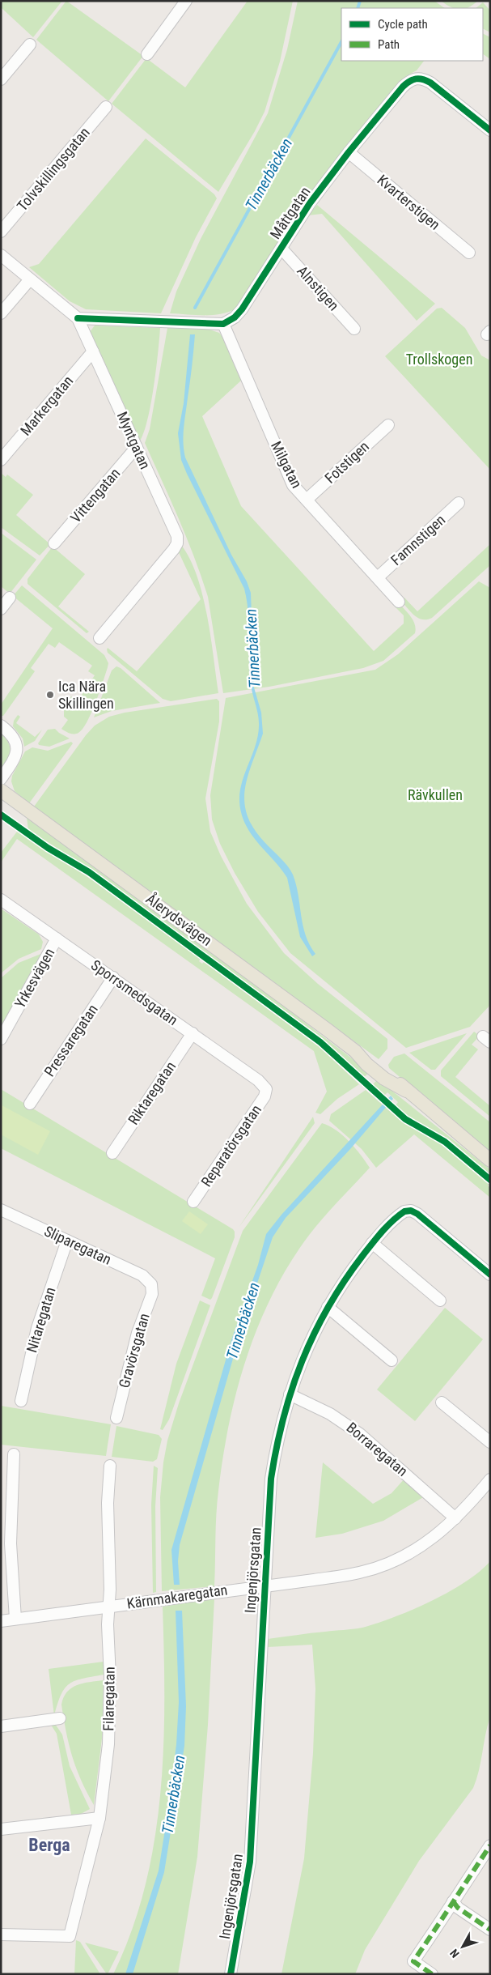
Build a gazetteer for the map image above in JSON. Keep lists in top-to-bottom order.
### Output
{
  "streets": {
    "main road": ["Ålerydsvägen"],
    "street": [
      "Tolvskillingsgatan",
      "Kvarterstigen",
      "Måttgatan",
      "Alnstigen",
      "Markergatan",
      "Myntgatan",
      "Fotstigen",
      "Milgatan",
      "Vittengatan",
      "Famnstigen",
      "Yrkesvägen",
      "Sporrsmedsgatan",
      "Pressaregatan",
      "Riktaregatan",
      "Reparatörsgatan",
      "Sliparegatan",
      "Nitaregatan",
      "Gravörsgatan",
      "Borraregatan",
      "Ingenjörsgatan",
      "Kärnmakaregatan",
      "Filaregatan"
    ]
  },
  "crossings": [
    ["Kvarterstigen", "Måttgatan"],
    ["Måttgatan", "Alnstigen"],
    ["Måttgatan", "Milgatan"],
    ["Markergatan", "Myntgatan"],
    ["Myntgatan", "Vittengatan"],
    ["Fotstigen", "Milgatan"],
    ["Milgatan", "Famnstigen"],
    ["Yrkesvägen", "Sporrsmedsgatan"],
    ["Sporrsmedsgatan", "Pressaregatan"],
    ["Sporrsmedsgatan", "Riktaregatan"],
    ["Sporrsmedsgatan", "Reparatörsgatan"],
    ["Sliparegatan", "Nitaregatan"],
    ["Sliparegatan", "Gravörsgatan"],
    ["Borraregatan", "Ingenjörsgatan"],
    ["Borraregatan", "Kärnmakaregatan"],
    ["Ingenjörsgatan", "Kärnmakaregatan"],
    ["Kärnmakaregatan", "Filaregatan"]
  ],
  "districts": ["Berga"],
  "water": ["Tinnerbäcken"],
  "parks": ["Trollskogen", "Rävkullen"],
  "places": ["Ica Nära Skillingen"],
  "legend": ["Cycle path", "Path"],
  "north": "bottom left"
}
